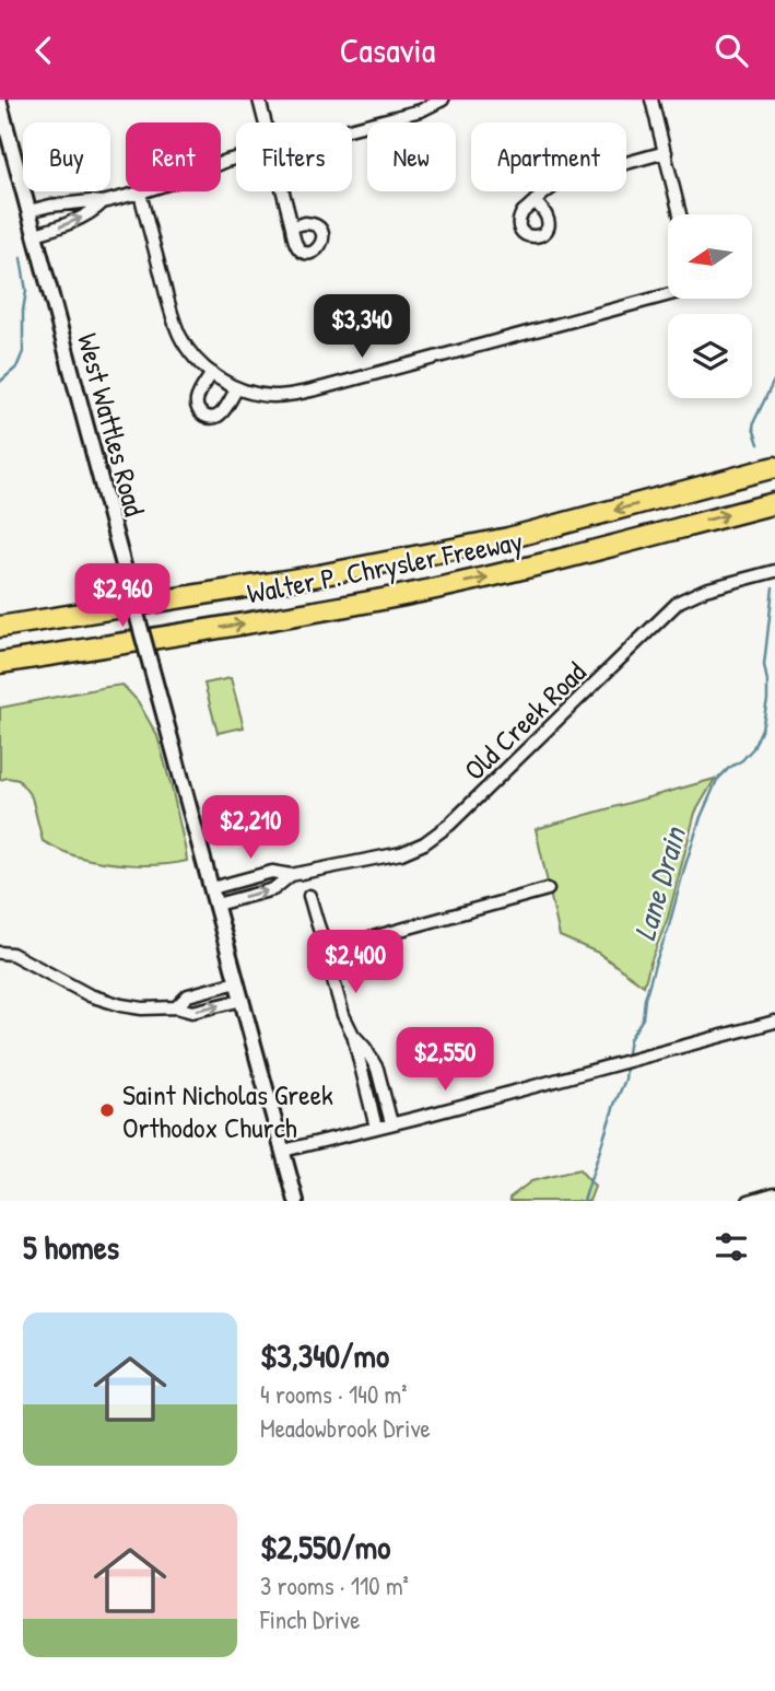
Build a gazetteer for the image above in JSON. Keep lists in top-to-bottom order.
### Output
{
  "streets": {
    "highway": ["Walter P. Chrysler Freeway"],
    "street": ["West Wattles Road", "Old Creek Road"]
  },
  "crossings": [
    ["West Wattles Road", "Old Creek Road"]
  ],
  "water": ["Lane Drain"],
  "places": ["Saint Nicholas Greek Orthodox Church"],
  "north": "left",
  "page": {
    "header": "Casavia",
    "chip": [
      "Buy",
      "Rent",
      "Filters",
      "New",
      "Apartment"
    ],
    "price": [
      "$3,340",
      "$2,960",
      "$2,210",
      "$2,400",
      "$2,550"
    ],
    "heading": "5 homes",
    "list": [
      {
        "name": "$3,340/mo",
        "note": "4 rooms · 140 m² · Meadowbrook Drive"
      },
      {
        "name": "$2,550/mo",
        "note": "3 rooms · 110 m² · Finch Drive"
      }
    ]
  }
}
